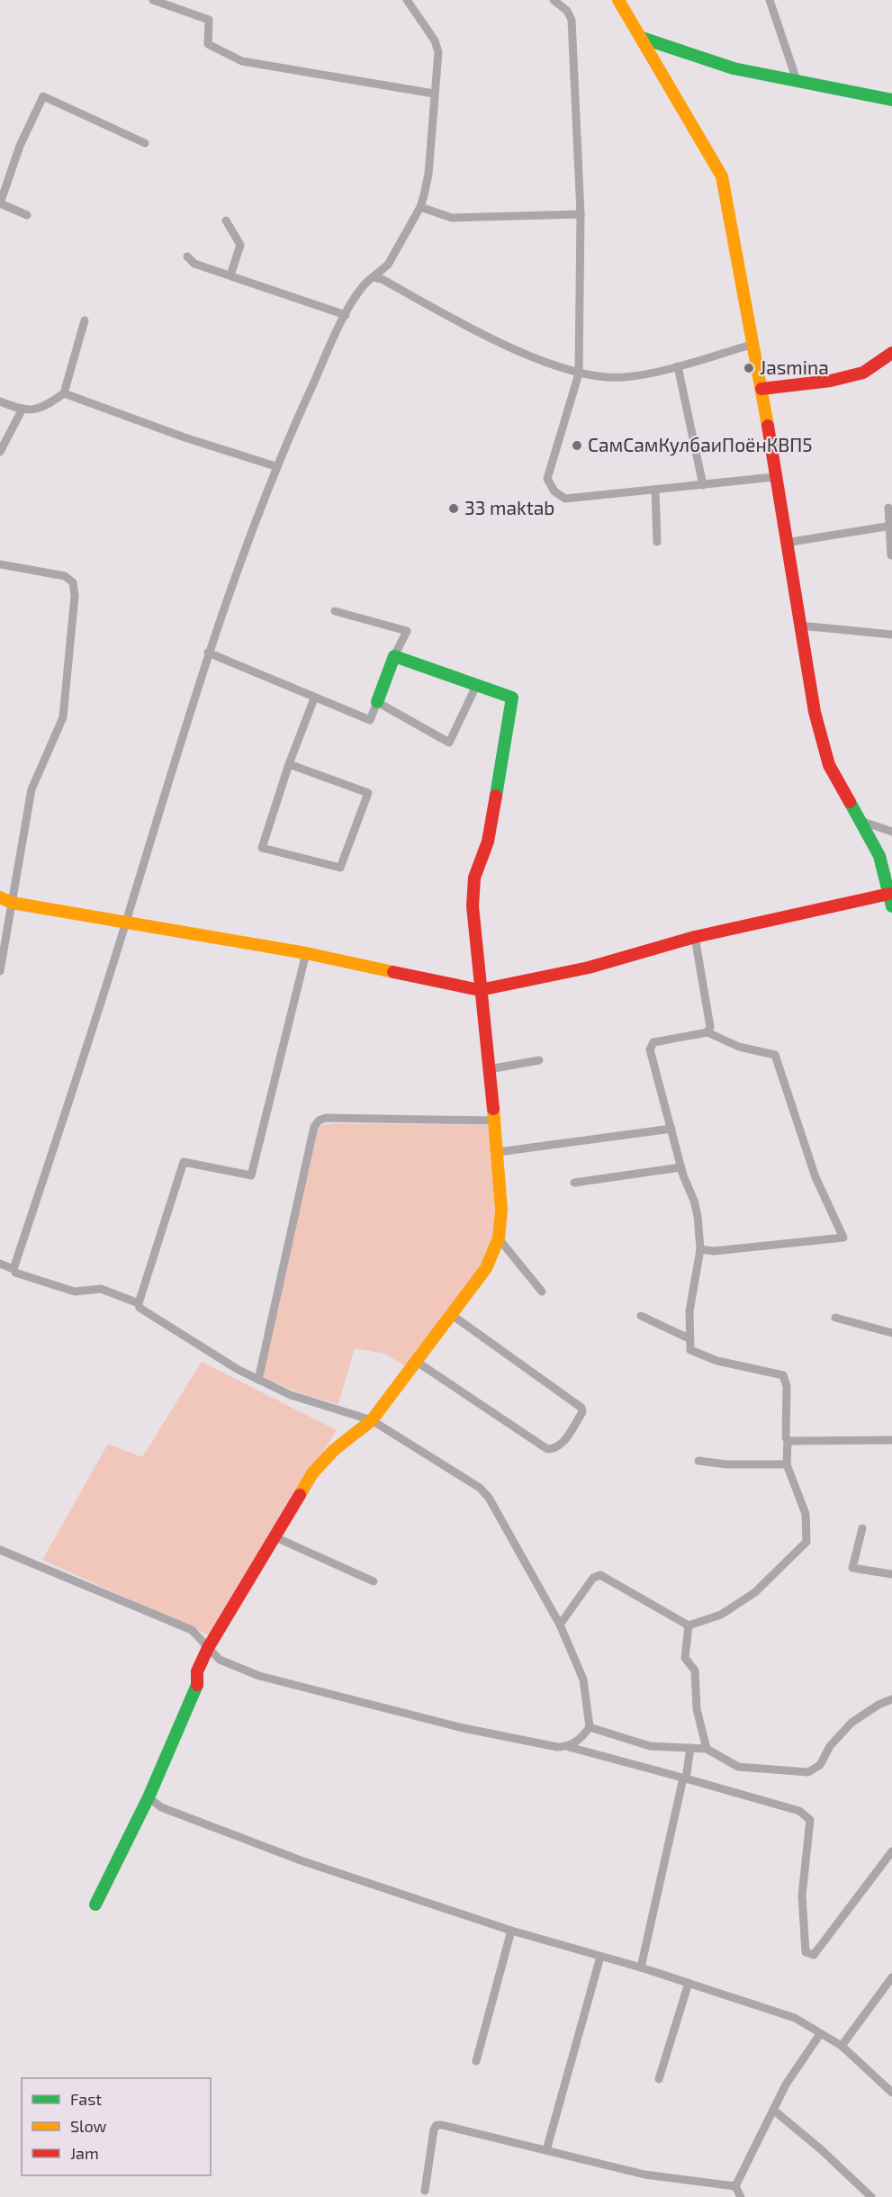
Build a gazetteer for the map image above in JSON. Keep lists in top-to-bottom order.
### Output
{
  "places": ["Jasmina", "СамСамКулбаиПоёнКВП5", "33 maktab"],
  "legend": ["Fast", "Slow", "Jam"]
}
